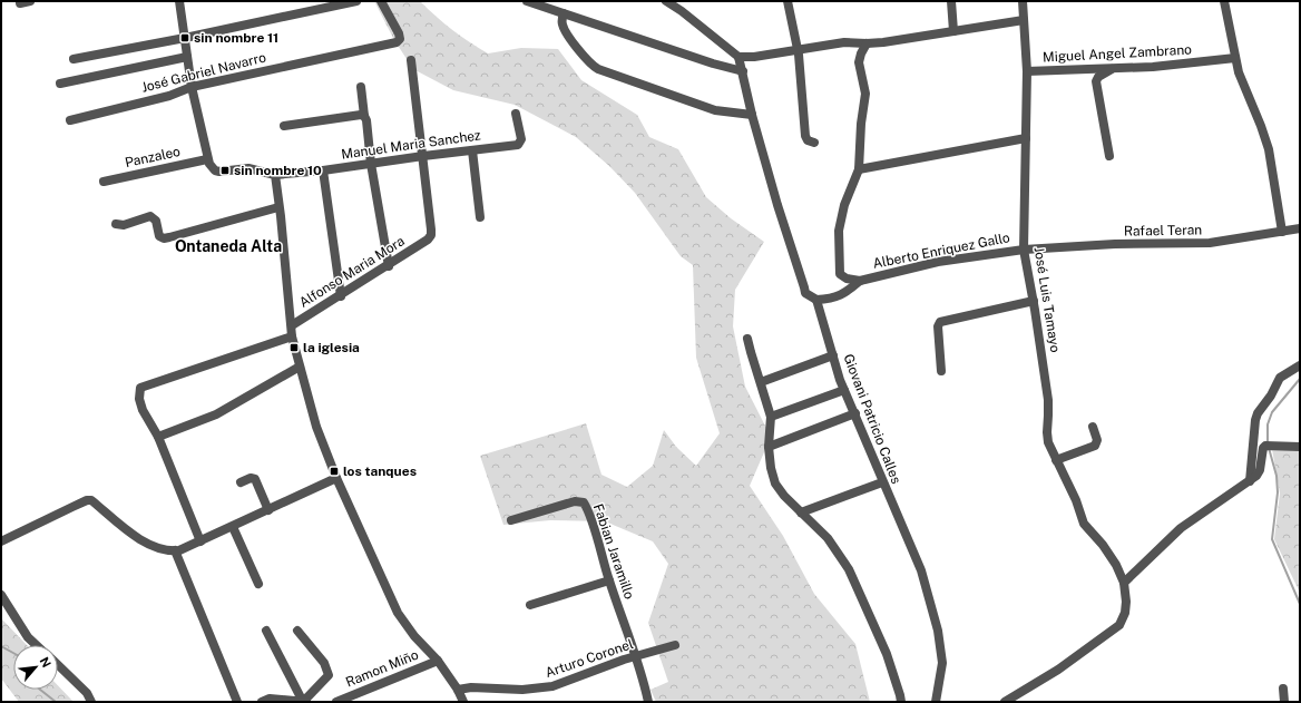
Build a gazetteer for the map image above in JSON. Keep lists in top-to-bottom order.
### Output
{
  "streets": {
    "street": [
      "Miguel Angel Zambrano",
      "José Gabriel Navarro",
      "Manuel Maria Sanchez",
      "Panzaleo",
      "Rafael Teran",
      "Alberto Enriquez Gallo",
      "Alfonso Maria Mora",
      "José Luis Tamayo",
      "Giovani Patricio Calles",
      "Fabian Jaramillo",
      "Arturo Coronel",
      "Ramon Miño"
    ]
  },
  "crossings": [
    ["Miguel Angel Zambrano", "José Luis Tamayo"],
    ["Manuel Maria Sanchez", "Panzaleo"],
    ["Manuel Maria Sanchez", "Alfonso Maria Mora"],
    ["Rafael Teran", "Alberto Enriquez Gallo"],
    ["Rafael Teran", "José Luis Tamayo"],
    ["Alberto Enriquez Gallo", "José Luis Tamayo"],
    ["Alberto Enriquez Gallo", "Giovani Patricio Calles"],
    ["Fabian Jaramillo", "Arturo Coronel"]
  ],
  "districts": ["Ontaneda Alta"],
  "places": {
    "transit": [
      "sin nombre 11",
      "sin nombre 10",
      "la iglesia",
      "los tanques"
    ]
  },
  "north": "top right"
}
